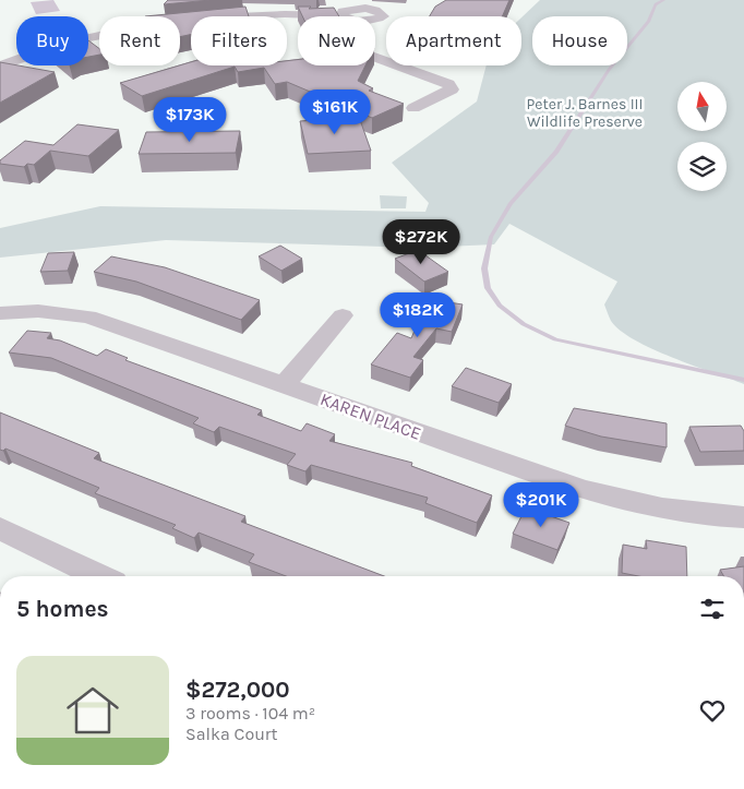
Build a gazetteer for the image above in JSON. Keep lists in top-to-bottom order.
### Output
{
  "streets": {
    "street": ["KAREN PLACE"]
  },
  "parks": ["Peter J. Barnes III Wildlife Preserve"],
  "north": "top",
  "page": {
    "chip": [
      "Buy",
      "Rent",
      "Filters",
      "New",
      "Apartment",
      "House"
    ],
    "price": [
      "$161K",
      "$173K",
      "$272K",
      "$182K",
      "$201K"
    ],
    "heading": "5 homes",
    "list": [
      {
        "name": "$272,000",
        "note": "3 rooms · 104 m² · Salka Court"
      }
    ]
  }
}
